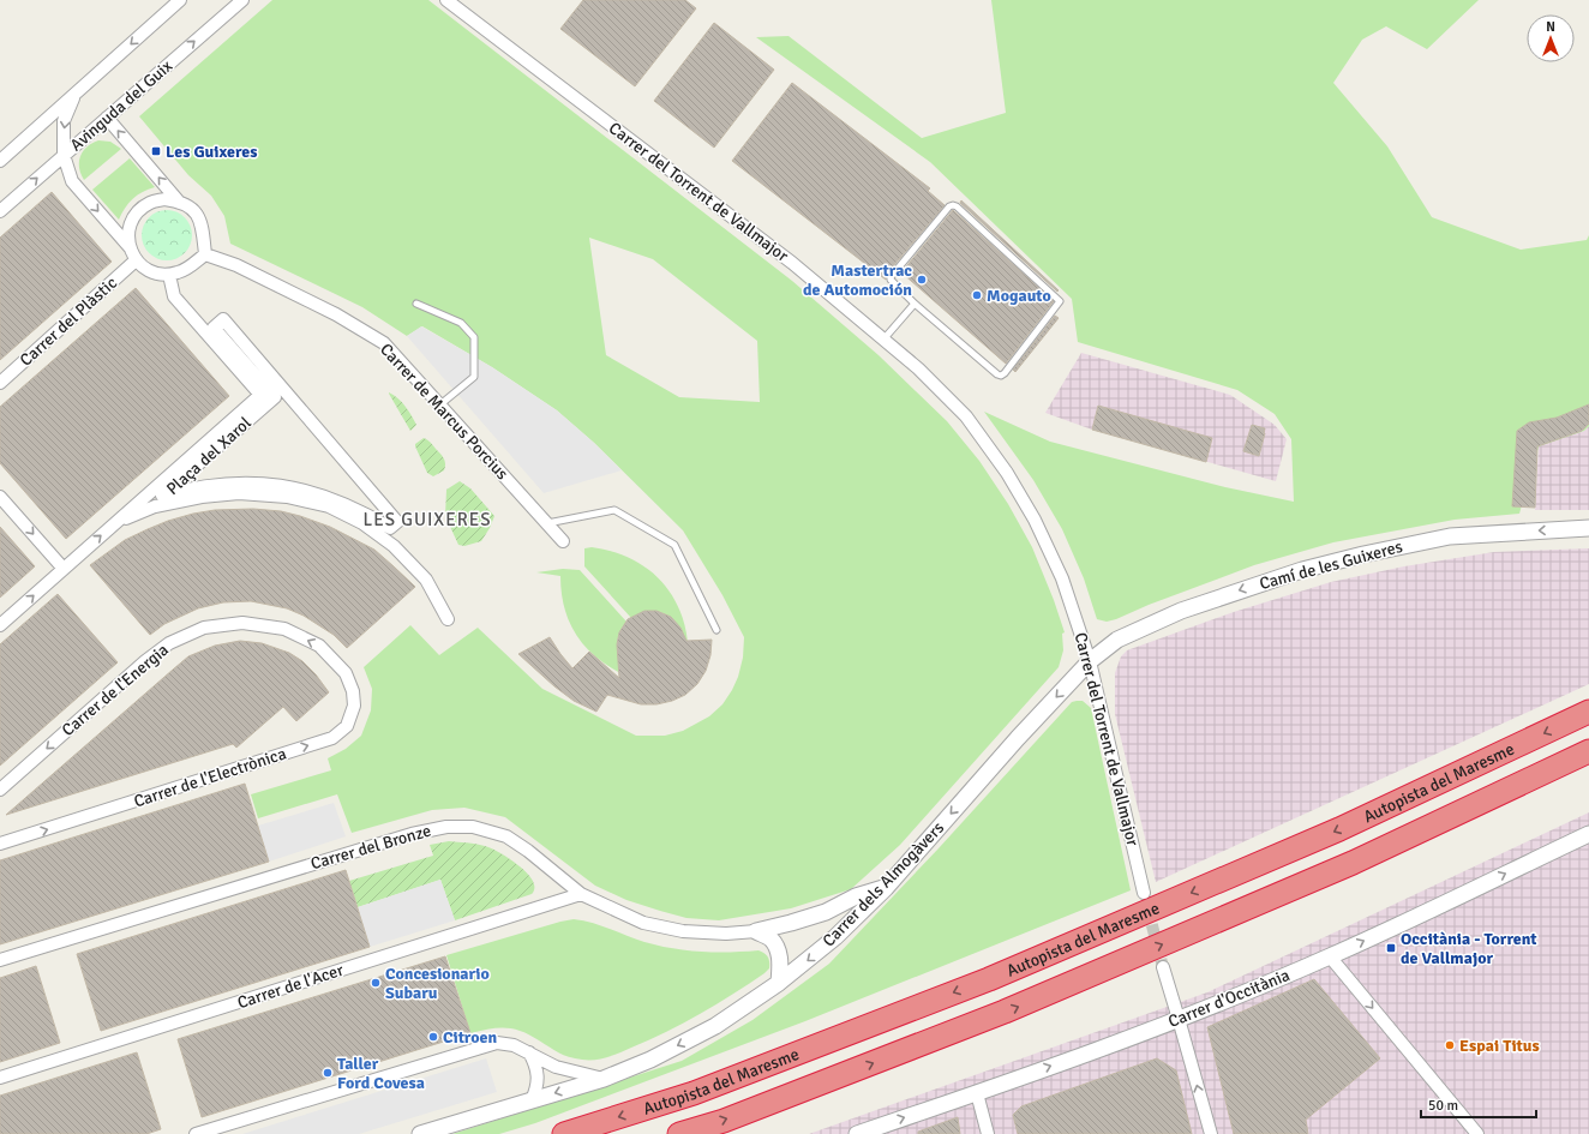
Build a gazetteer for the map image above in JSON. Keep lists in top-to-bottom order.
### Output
{
  "streets": {
    "highway": ["Autopista del Maresme"],
    "street": [
      "Avinguda del Guix",
      "Carrer del Torrent de Vallmajor",
      "Carrer del Plàstic",
      "Carrer de Marcus Porcius",
      "Plaça del Xarol",
      "Camí de les Guixeres",
      "Carrer de l'Energia",
      "Carrer de l'Electrònica",
      "Carrer del Bronze",
      "Carrer dels Almogàvers",
      "Carrer de l'Acer",
      "Carrer d'Occitània"
    ]
  },
  "crossings": [
    ["Carrer del Torrent de Vallmajor", "Camí de les Guixeres"],
    ["Carrer del Torrent de Vallmajor", "Carrer dels Almogàvers"],
    ["Carrer del Plàstic", "Carrer de Marcus Porcius"],
    ["Camí de les Guixeres", "Carrer dels Almogàvers"],
    ["Carrer de l'Energia", "Carrer de l'Electrònica"],
    ["Carrer del Bronze", "Carrer de l'Acer"]
  ],
  "one_way": [
    "Camí de les Guixeres",
    "Carrer de l'Energia",
    "Carrer de l'Electrònica",
    "Carrer dels Almogàvers",
    "Carrer d'Occitània"
  ],
  "districts": ["LES GUIXERES"],
  "places": {
    "transit": ["Les Guixeres", "Occitània - Torrent de Vallmajor"],
    "other": [
      "Mastertrac de Automoción",
      "Mogauto",
      "Concesionario Subaru",
      "Citroen",
      "Espai Titus",
      "Taller Ford Covesa"
    ]
  },
  "scale_bar": "50 m",
  "north": "top"
}
